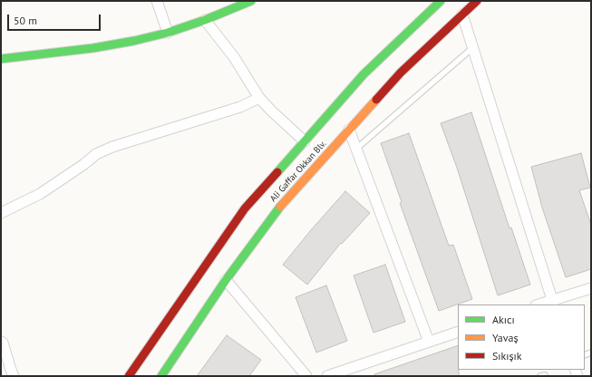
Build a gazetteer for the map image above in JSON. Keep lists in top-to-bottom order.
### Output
{
  "streets": {
    "main road": ["Ali Gaffar Okkan Blv."]
  },
  "legend": ["Akıcı", "Yavaş", "Sıkışık"],
  "scale_bar": "50 m"
}
